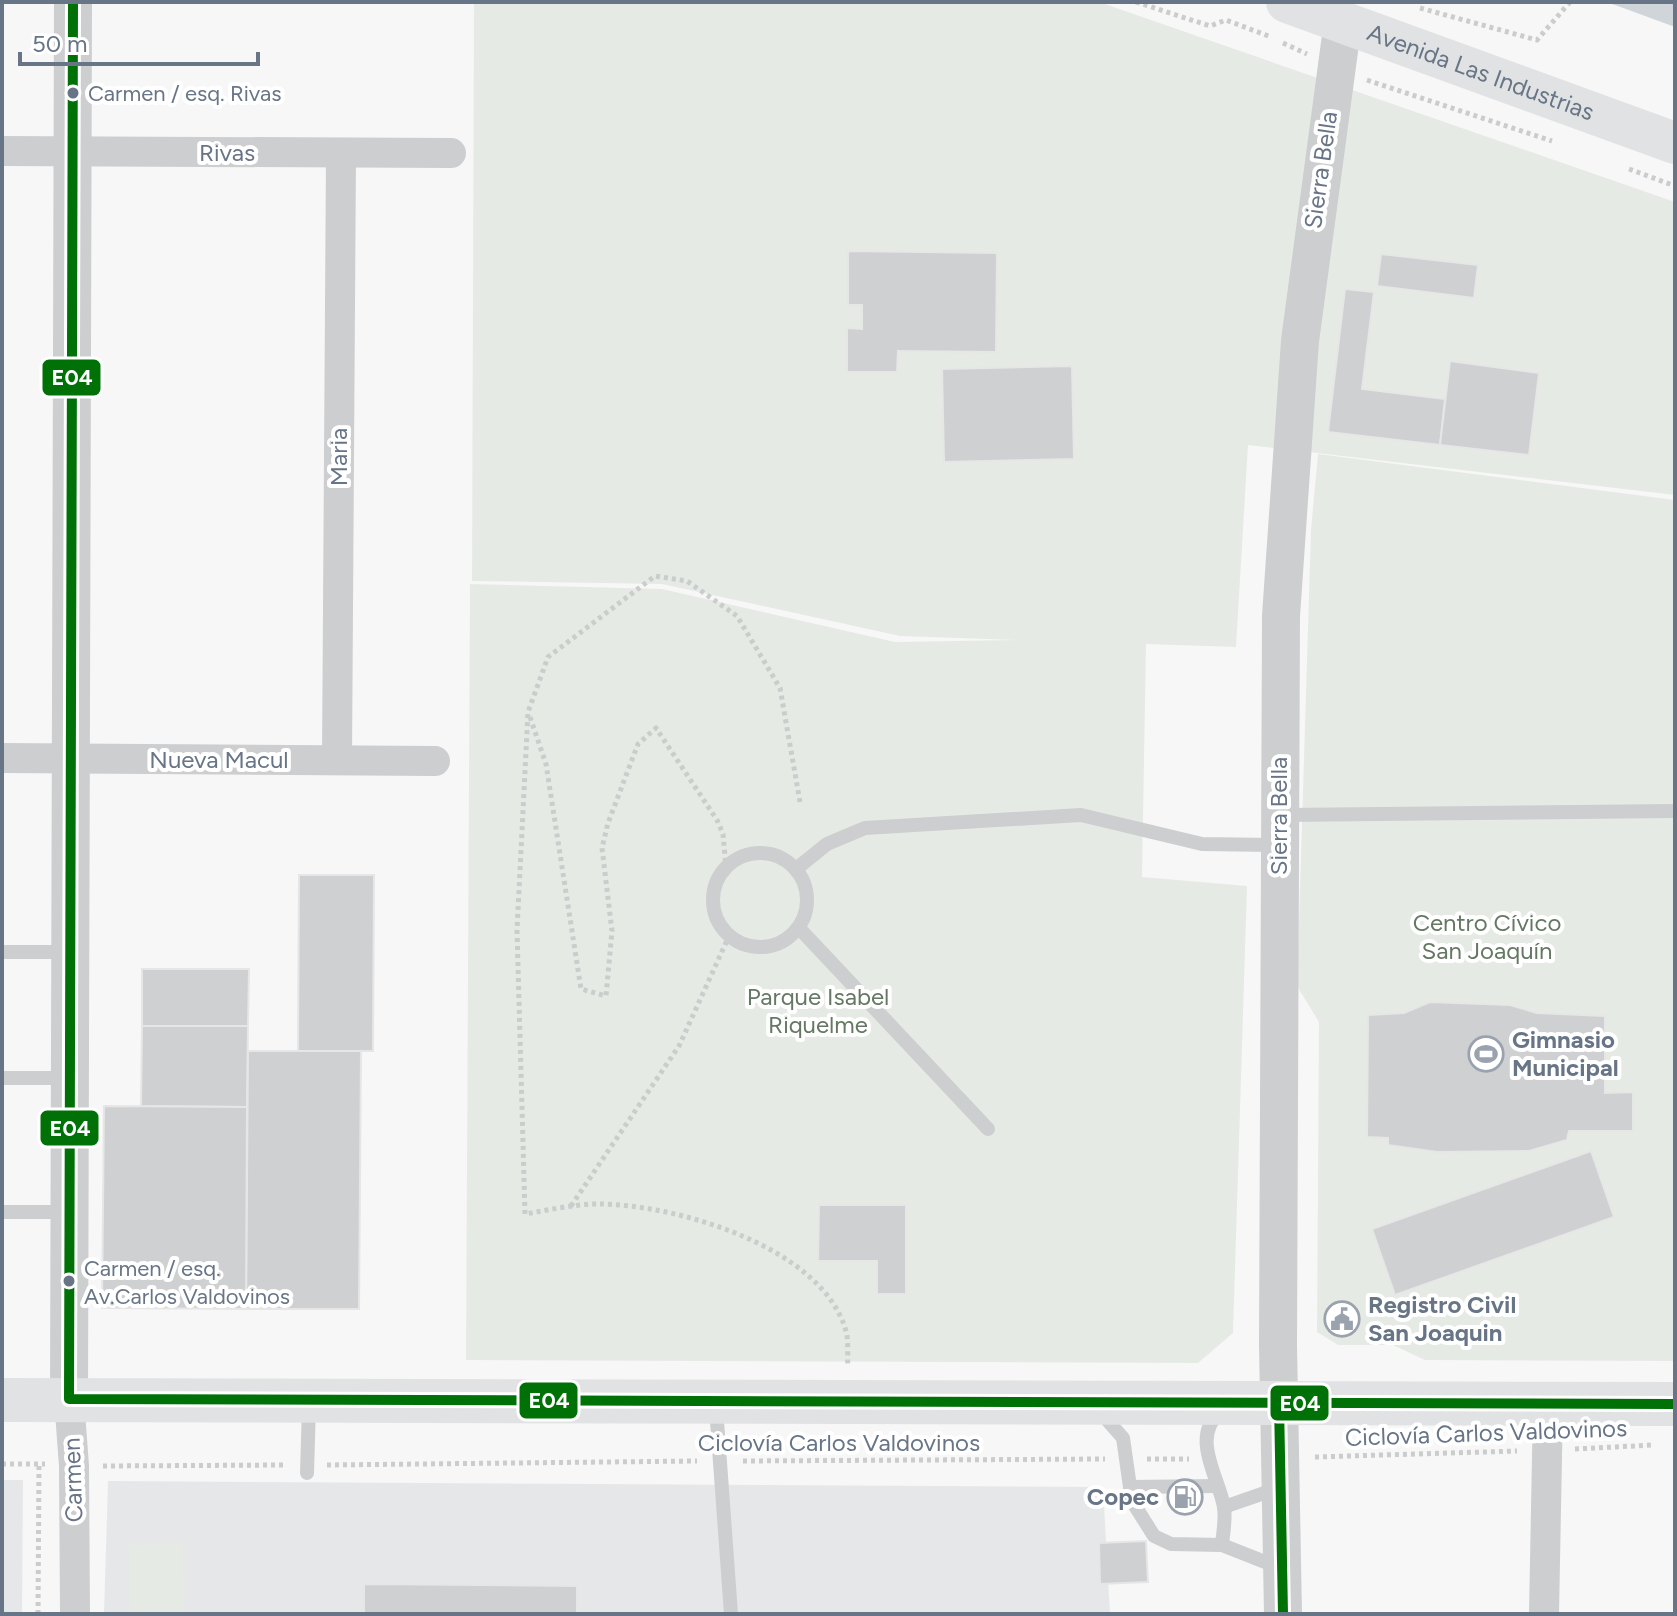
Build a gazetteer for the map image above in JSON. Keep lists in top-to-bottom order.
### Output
{
  "streets": {
    "main road": ["Avenida Las Industrias"],
    "street": [
      "Rivas",
      "Sierra Bella",
      "Maria",
      "Nueva Macul",
      "Carmen"
    ],
    "path": ["Ciclovía Carlos Valdovinos"]
  },
  "crossings": [
    ["Avenida Las Industrias", "Sierra Bella"],
    ["Rivas", "Maria"],
    ["Rivas", "Carmen"],
    ["Sierra Bella", "Ciclovía Carlos Valdovinos"],
    ["Maria", "Nueva Macul"],
    ["Nueva Macul", "Carmen"],
    ["Ciclovía Carlos Valdovinos", "Carmen"]
  ],
  "parks": ["Centro Cívico San Joaquín", "Parque Isabel Riquelme"],
  "places": {
    "other": ["Carmen / esq. Rivas", "Carmen / esq. Av.Carlos Valdovinos"],
    "sports": ["Gimnasio Municipal"],
    "public building": ["Registro Civil San Joaquin"],
    "fuel station": ["Copec"]
  },
  "lines": ["transit line E04"],
  "scale_bar": "50 m"
}
